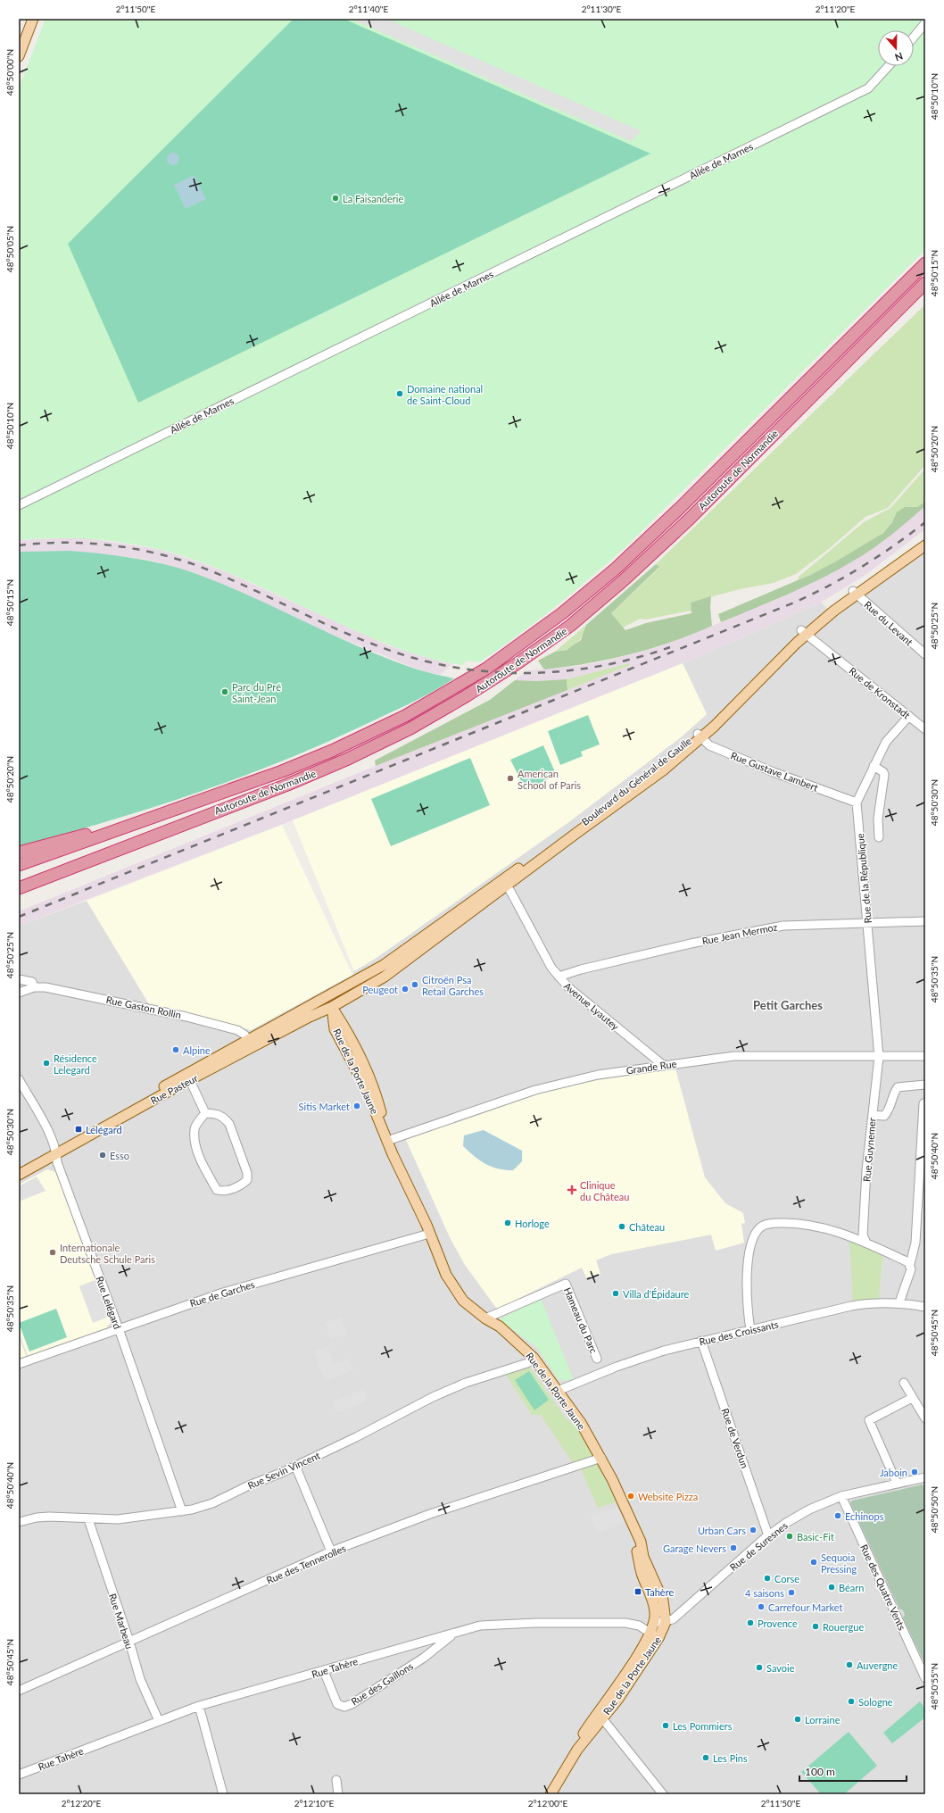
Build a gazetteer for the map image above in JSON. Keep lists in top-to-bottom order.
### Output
{
  "streets": {
    "highway": ["Autoroute de Normandie"],
    "main road": ["Boulevard du Général de Gaulle", "Rue de la Porte Jaune", "Rue Pasteur"],
    "street": [
      "Allée de Marnes",
      "Rue du Levant",
      "Rue de Kronstadt",
      "Rue Gustave Lambert",
      "Rue de la République",
      "Rue Jean Mermoz",
      "Avenue Lyautey",
      "Rue Gaston Rollin",
      "Grande Rue",
      "Rue Guynemer",
      "Rue de Garches",
      "Rue Lelégard",
      "Hameau du Parc",
      "Rue des Croissants",
      "Rue de Verdun",
      "Rue Sevin Vincent",
      "Rue de Suresnes",
      "Rue des Tennerolles",
      "Rue des Quatre Vents",
      "Rue Marbeau",
      "Rue Tahère",
      "Rue des Gaillons"
    ]
  },
  "crossings": [
    ["Rue du Levant", "Boulevard du Général de Gaulle"],
    ["Rue de Kronstadt", "Boulevard du Général de Gaulle"],
    ["Rue de Kronstadt", "Rue de la République"],
    ["Rue Gustave Lambert", "Boulevard du Général de Gaulle"],
    ["Rue Gustave Lambert", "Rue de la République"],
    ["Boulevard du Général de Gaulle", "Avenue Lyautey"],
    ["Boulevard du Général de Gaulle", "Rue de la Porte Jaune"],
    ["Boulevard du Général de Gaulle", "Rue Pasteur"],
    ["Rue de la République", "Rue Jean Mermoz"],
    ["Rue de la République", "Grande Rue"],
    ["Rue de la République", "Rue Guynemer"],
    ["Rue Jean Mermoz", "Avenue Lyautey"],
    ["Avenue Lyautey", "Grande Rue"],
    ["Rue Gaston Rollin", "Rue Pasteur"],
    ["Grande Rue", "Rue de la Porte Jaune"],
    ["Grande Rue", "Rue Guynemer"],
    ["Rue de la Porte Jaune", "Rue Pasteur"],
    ["Rue de la Porte Jaune", "Rue de Garches"],
    ["Rue de la Porte Jaune", "Hameau du Parc"],
    ["Rue de la Porte Jaune", "Rue des Croissants"],
    ["Rue de la Porte Jaune", "Rue Sevin Vincent"],
    ["Rue de la Porte Jaune", "Rue de Suresnes"],
    ["Rue de la Porte Jaune", "Rue des Tennerolles"],
    ["Rue de la Porte Jaune", "Rue Tahère"],
    ["Rue Pasteur", "Rue Lelégard"],
    ["Rue de Garches", "Rue Lelégard"],
    ["Rue Lelégard", "Rue Sevin Vincent"],
    ["Rue des Croissants", "Rue de Verdun"],
    ["Rue de Verdun", "Rue de Suresnes"],
    ["Rue Sevin Vincent", "Rue Marbeau"],
    ["Rue de Suresnes", "Rue des Quatre Vents"],
    ["Rue des Tennerolles", "Rue Marbeau"],
    ["Rue Marbeau", "Rue Tahère"],
    ["Rue Tahère", "Rue des Gaillons"]
  ],
  "districts": ["Petit Garches"],
  "places": {
    "other": [
      "La Faisanderie",
      "Domaine national de Saint-Cloud",
      "Parc du Pré Saint-Jean",
      "American School of Paris",
      "Citroën Psa Retail Garches",
      "Peugeot",
      "Alpine",
      "Résidence Lelegard",
      "Sitis Market",
      "Esso",
      "Horloge",
      "Château",
      "Internationale Deutsche Schule Paris",
      "Villa d'Épidaure",
      "Jaboin",
      "Website Pizza",
      "Echinops",
      "Urban Cars",
      "Basic-Fit",
      "Garage Nevers",
      "Sequoia Pressing",
      "Corse",
      "Béarn",
      "4 saisons",
      "Carrefour Market",
      "Provence",
      "Rouergue",
      "Auvergne",
      "Savoie",
      "Sologne",
      "Lorraine",
      "Les Pommiers",
      "Les Pins"
    ],
    "transit": ["Lelégard", "Tahère"],
    "health": ["Clinique du Château"]
  },
  "scale_bar": "100 m",
  "north": "bottom",
  "coordinates": [
    "2°11'50\"E",
    "2°11'40\"E",
    "2°11'30\"E",
    "2°11'20\"E",
    "48°50'00\"N",
    "48°50'10\"N",
    "48°50'05\"N",
    "48°50'15\"N",
    "48°50'20\"N",
    "48°50'25\"N",
    "48°50'30\"N",
    "48°50'35\"N",
    "48°50'40\"N",
    "48°50'45\"N",
    "48°50'50\"N",
    "48°50'55\"N",
    "2°12'20\"E",
    "2°12'10\"E",
    "2°12'00\"E"
  ]
}
